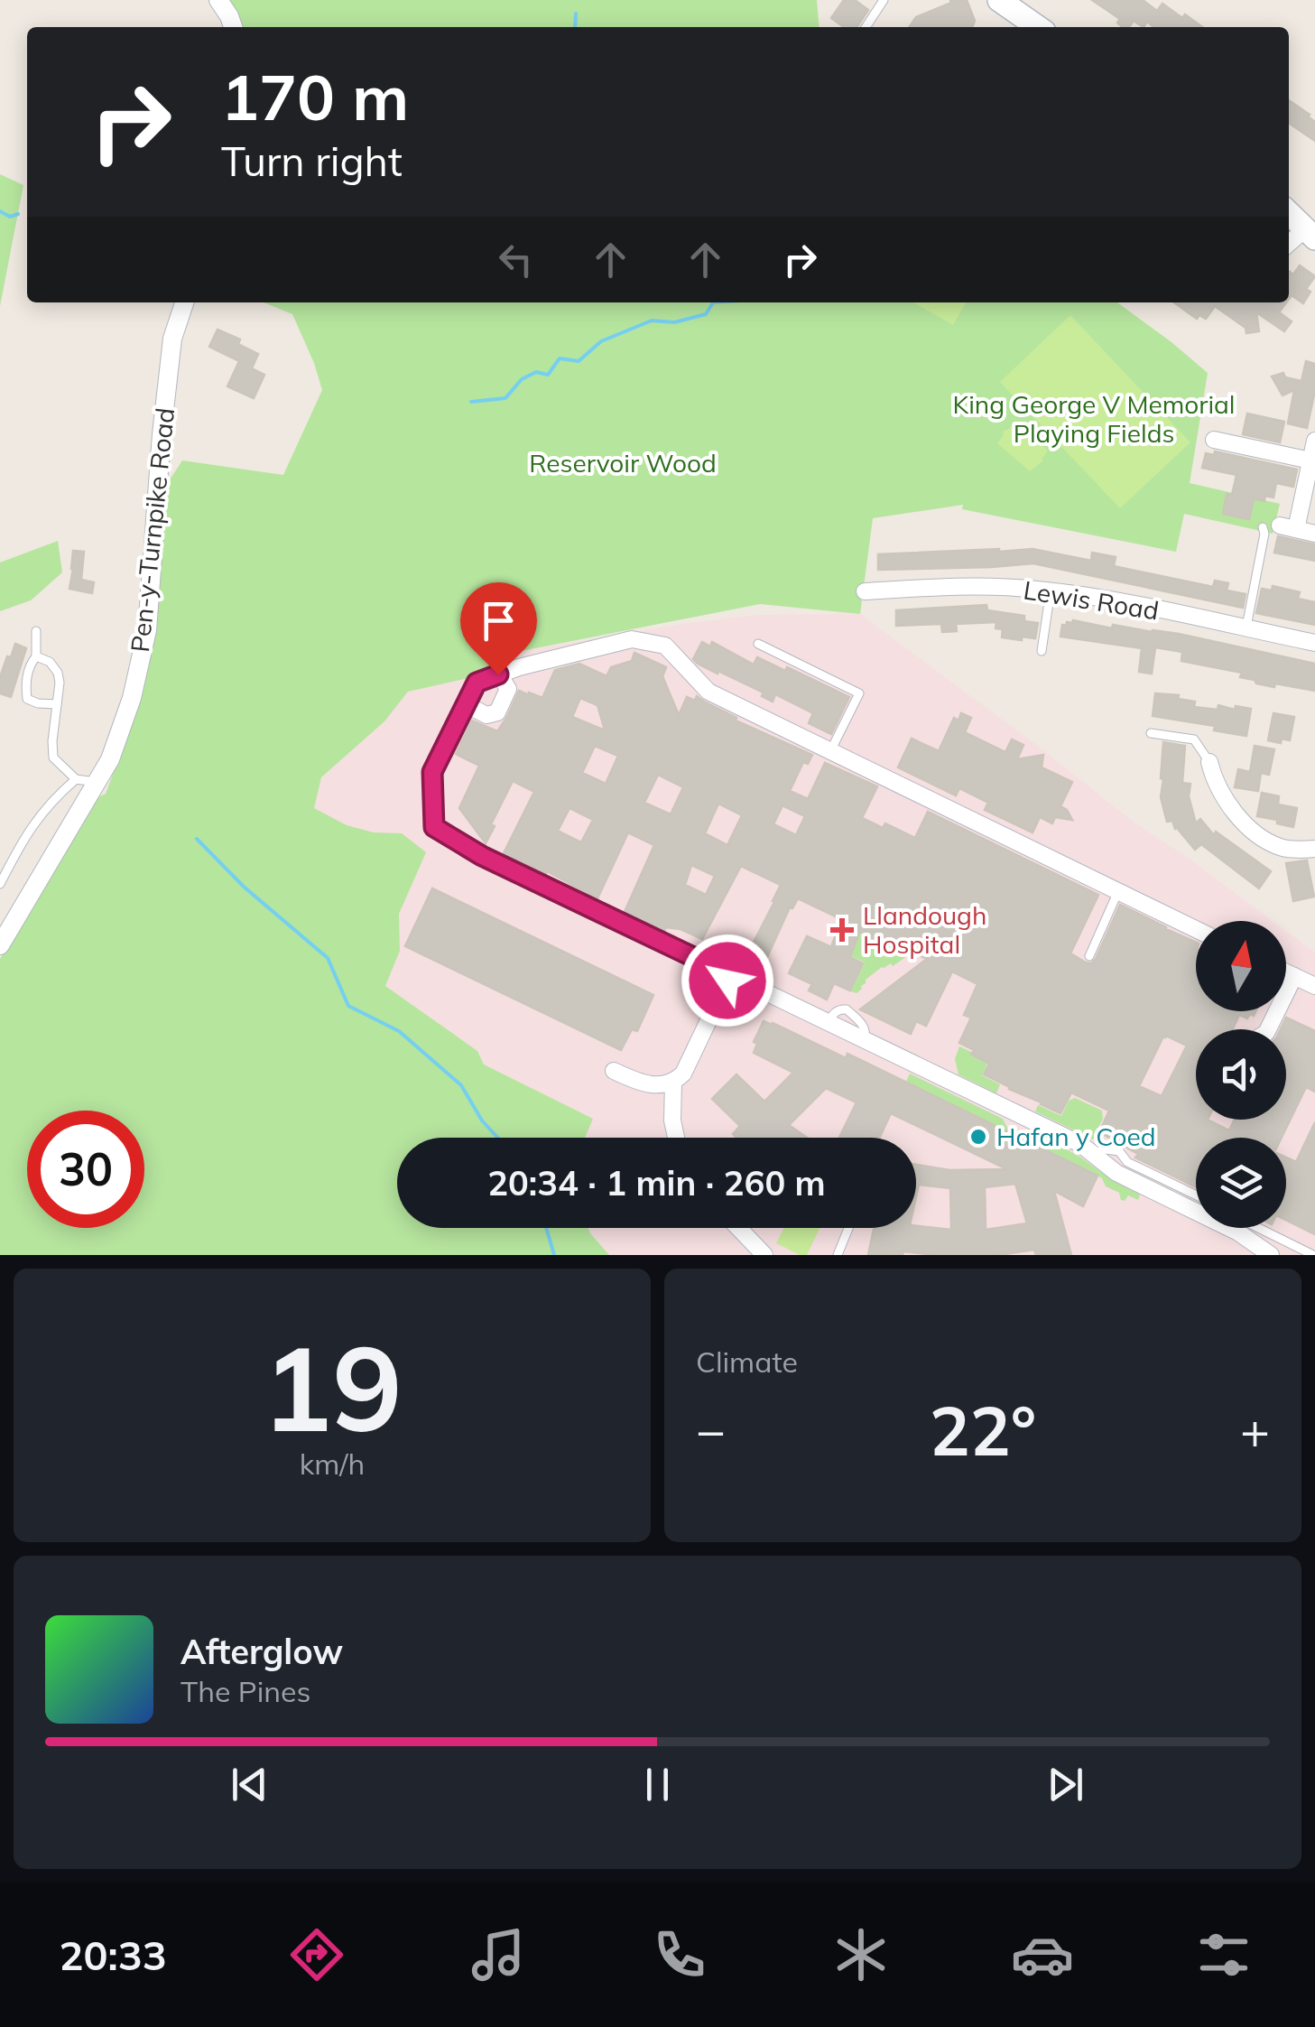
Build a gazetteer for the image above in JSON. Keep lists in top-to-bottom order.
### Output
{
  "streets": {
    "street": ["Pen-y-Turnpike Road", "Lewis Road"]
  },
  "parks": ["King George V Memorial Playing Fields", "Reservoir Wood"],
  "places": {
    "health": ["Llandough Hospital"],
    "other": ["Hafan y Coed"]
  },
  "north": "top",
  "page": {
    "turn": ["170 m", "Turn right"],
    "limit": "30",
    "trip": "20:34 · 1 min · 260 m",
    "tile": [
      ["19", "km/h"],
      "Climate"
    ],
    "heat": ["−", "22°", "+"],
    "song": ["Afterglow", "The Pines"],
    "tabs": "20:33"
  }
}
